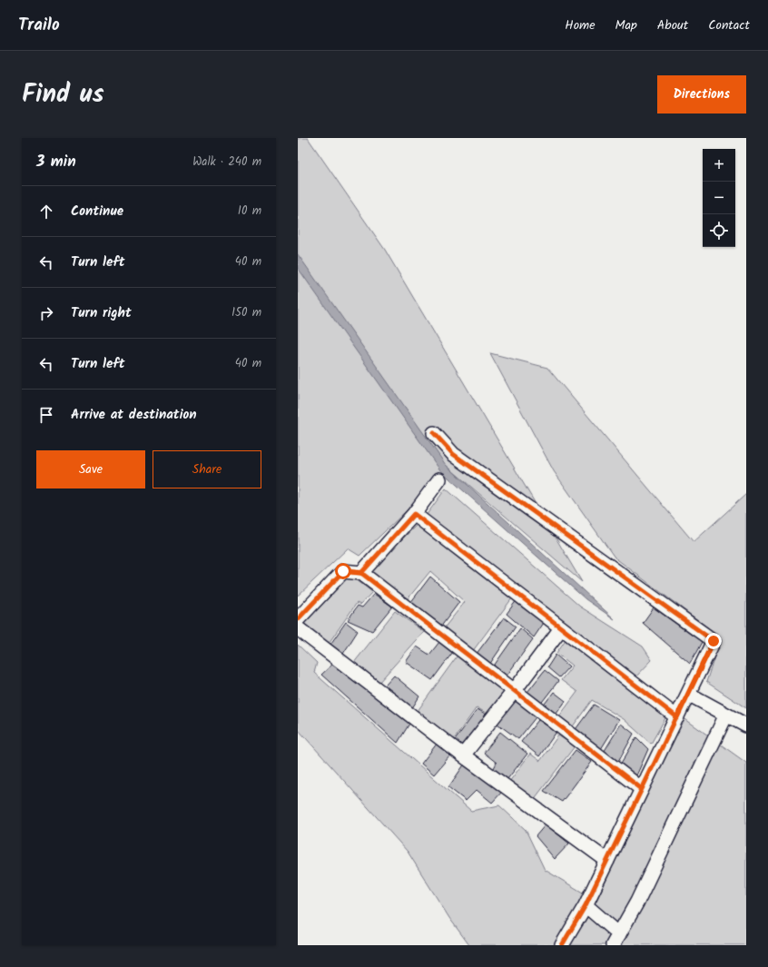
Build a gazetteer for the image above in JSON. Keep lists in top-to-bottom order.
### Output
{
  "page": {
    "header": "Trailo",
    "nav": [
      "Home",
      "Map",
      "About",
      "Contact"
    ],
    "title": "Find us",
    "buttons": [
      "Directions",
      ["Save", "Share"]
    ],
    "heading": ["3 min", "Walk · 240 m"],
    "map_buttons": ["+", "−"],
    "list": [
      ["Continue", "10 m"],
      ["Turn left", "40 m"],
      ["Turn right", "150 m"],
      ["Turn left", "40 m"],
      "Arrive at destination"
    ]
  }
}
